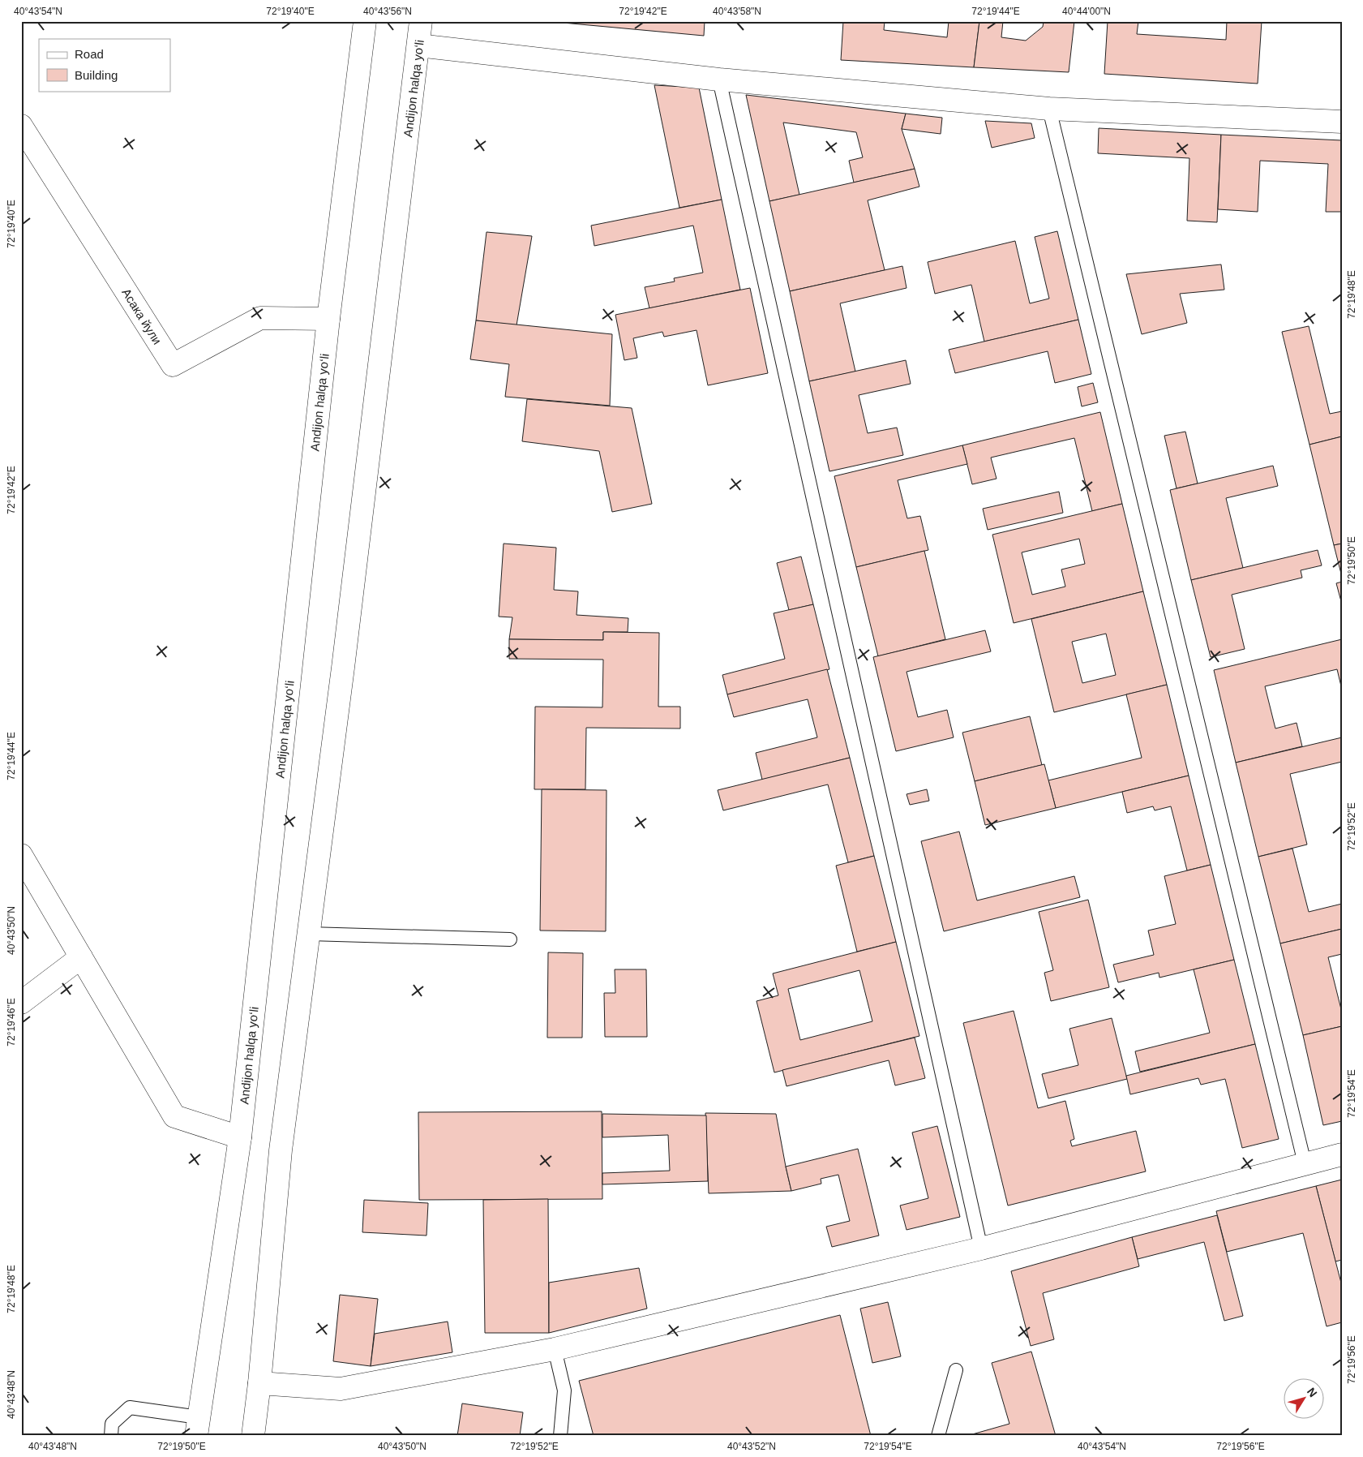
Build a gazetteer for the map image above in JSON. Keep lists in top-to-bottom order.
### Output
{
  "streets": {
    "main road": ["Andijon halqa yo‘li", "Асака йули"]
  },
  "crossings": [
    ["Andijon halqa yo‘li", "Асака йули"]
  ],
  "legend": ["Road", "Building"],
  "north": "top right",
  "coordinates": [
    "40°43'54\"N",
    "72°19'40\"E",
    "40°43'56\"N",
    "72°19'42\"E",
    "40°43'58\"N",
    "72°19'44\"E",
    "40°44'00\"N",
    "72°19'48\"E",
    "72°19'50\"E",
    "72°19'52\"E",
    "40°43'50\"N",
    "72°19'46\"E",
    "72°19'54\"E",
    "72°19'56\"E",
    "40°43'48\"N",
    "40°43'52\"N"
  ]
}
